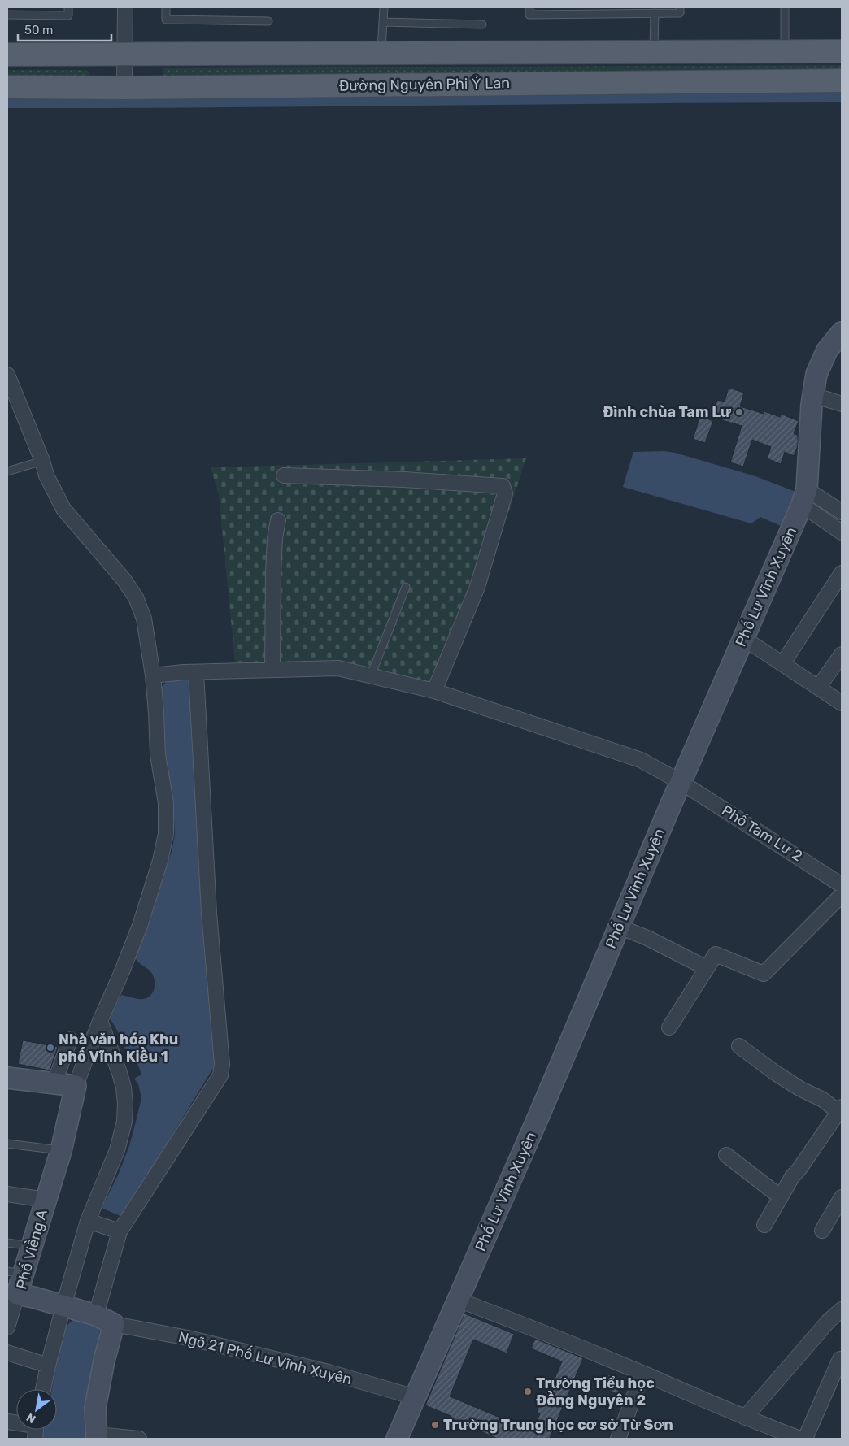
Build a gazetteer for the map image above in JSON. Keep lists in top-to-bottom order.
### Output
{
  "streets": {
    "main road": ["Đường Nguyên Phi Ỷ Lan"],
    "street": [
      "Phố Lư Vĩnh Xuyên",
      "Phố Tam Lư 2",
      "Phố Viềng A",
      "Ngõ 21 Phố Lư Vĩnh Xuyên"
    ]
  },
  "crossings": [
    ["Phố Lư Vĩnh Xuyên", "Phố Tam Lư 2"],
    ["Phố Lư Vĩnh Xuyên", "Ngõ 21 Phố Lư Vĩnh Xuyên"],
    ["Phố Viềng A", "Ngõ 21 Phố Lư Vĩnh Xuyên"]
  ],
  "places": [
    "Đình chùa Tam Lư",
    "Nhà văn hóa Khu phố Vĩnh Kiều 1",
    "Trường Tiểu học Đồng Nguyên 2",
    "Trường Trung học cơ sở Từ Sơn"
  ],
  "scale_bar": "50 m",
  "north": "bottom left"
}
